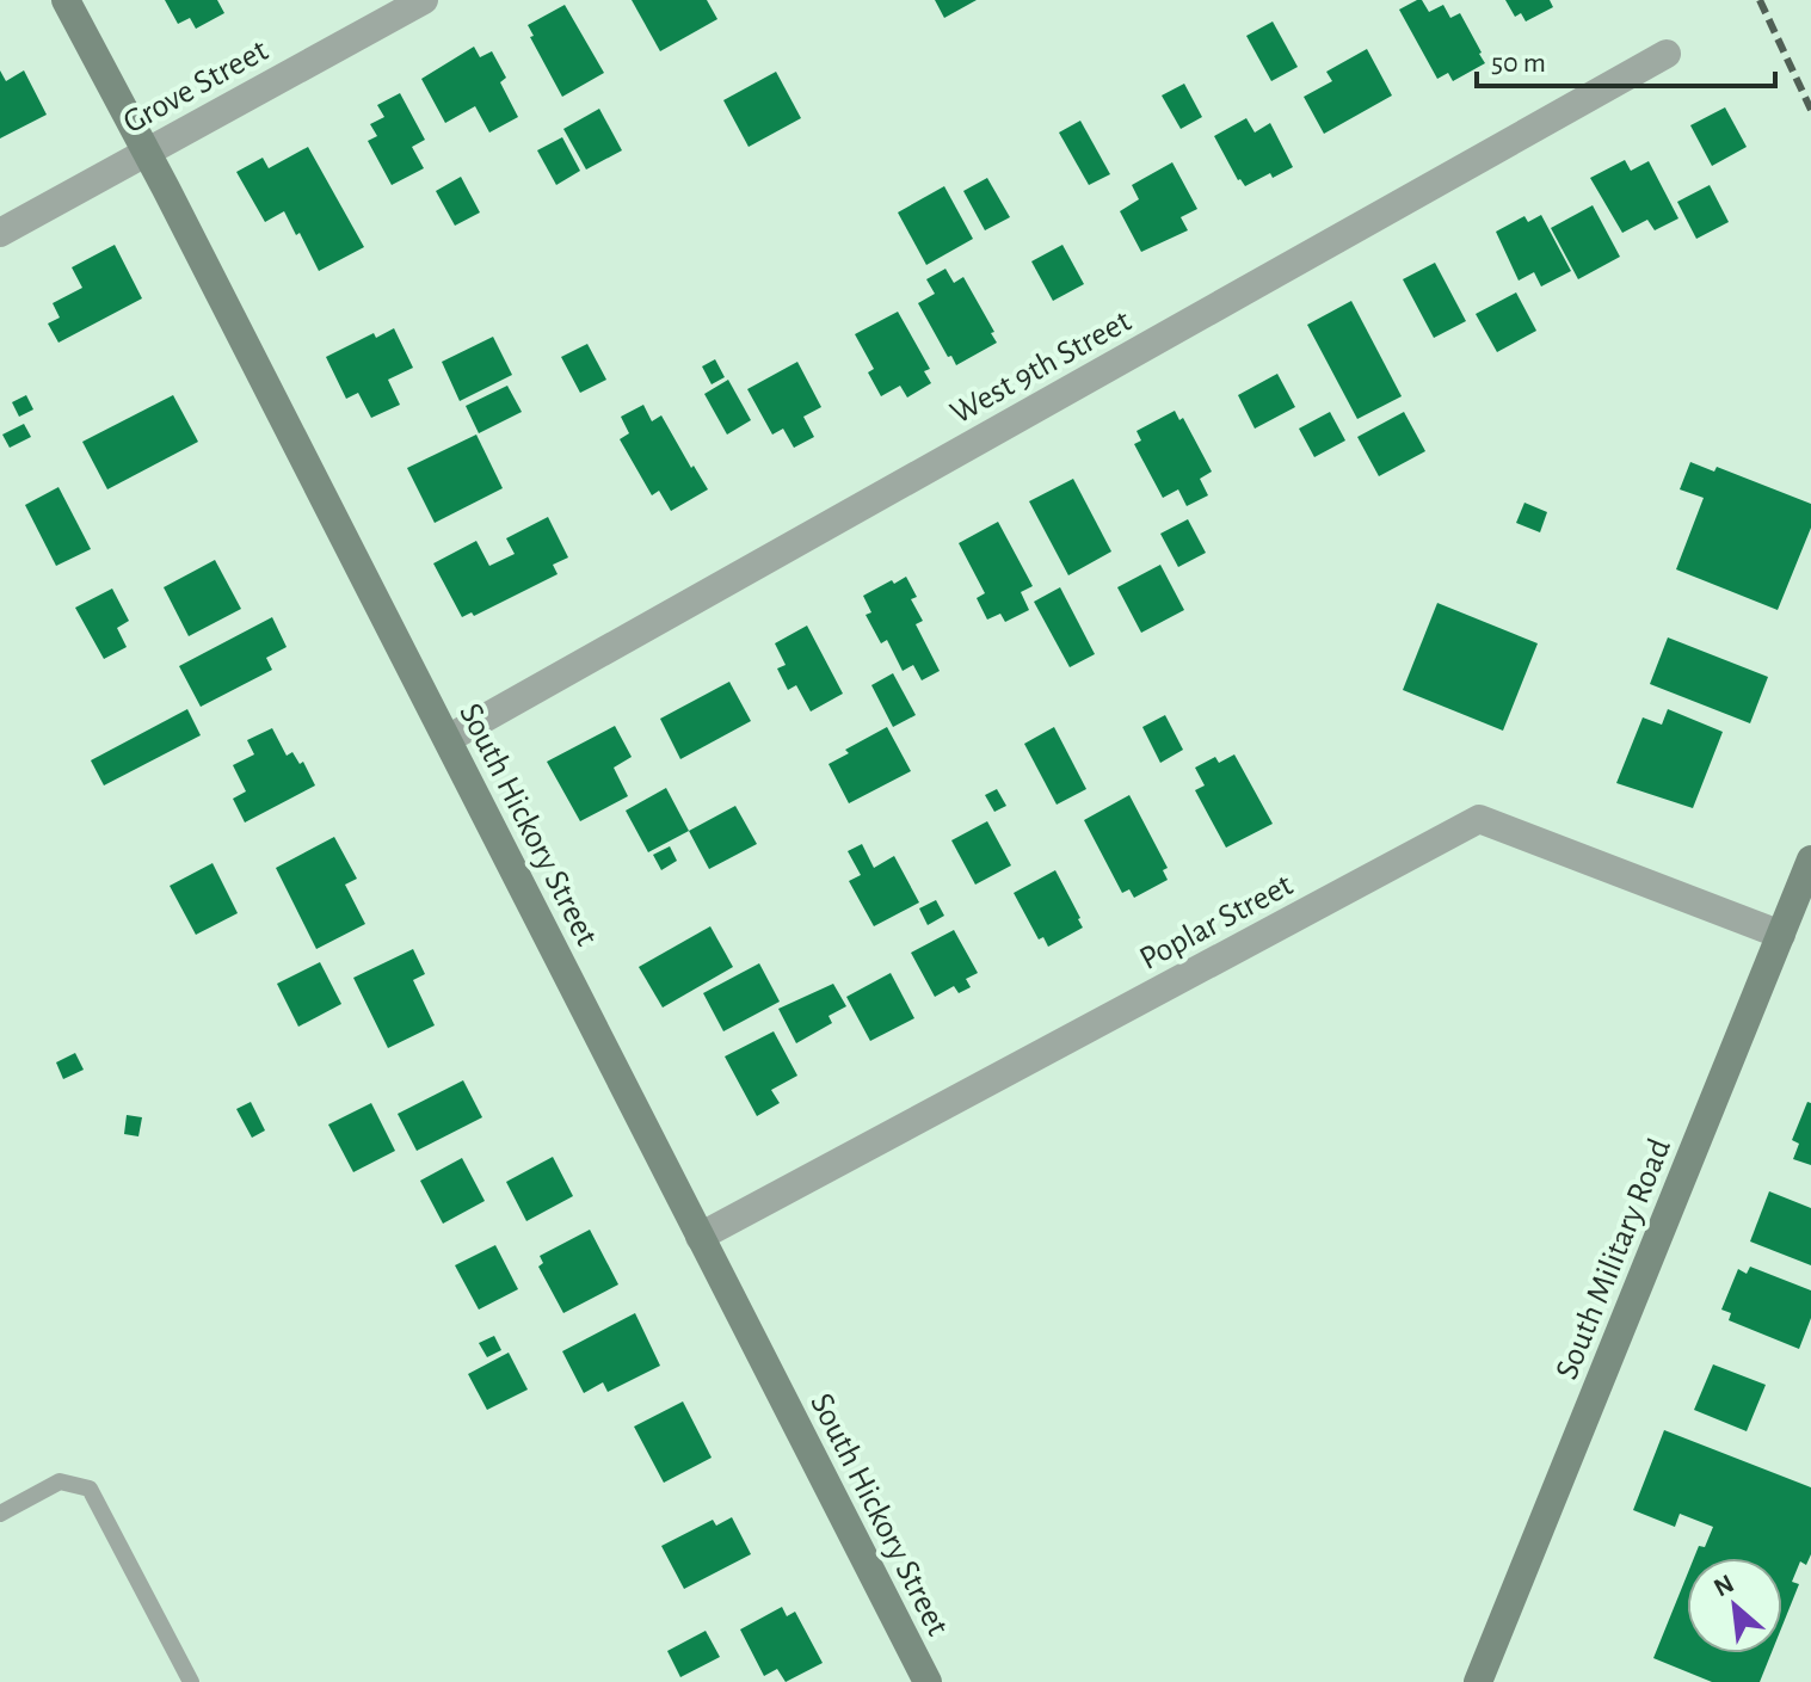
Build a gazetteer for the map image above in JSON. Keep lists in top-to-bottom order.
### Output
{
  "streets": {
    "street": [
      "Grove Street",
      "West 9th Street",
      "South Hickory Street",
      "Poplar Street",
      "South Military Road"
    ]
  },
  "crossings": [
    ["Grove Street", "South Hickory Street"],
    ["West 9th Street", "South Hickory Street"],
    ["South Hickory Street", "Poplar Street"],
    ["Poplar Street", "South Military Road"]
  ],
  "scale_bar": "50 m",
  "north": "top left"
}
